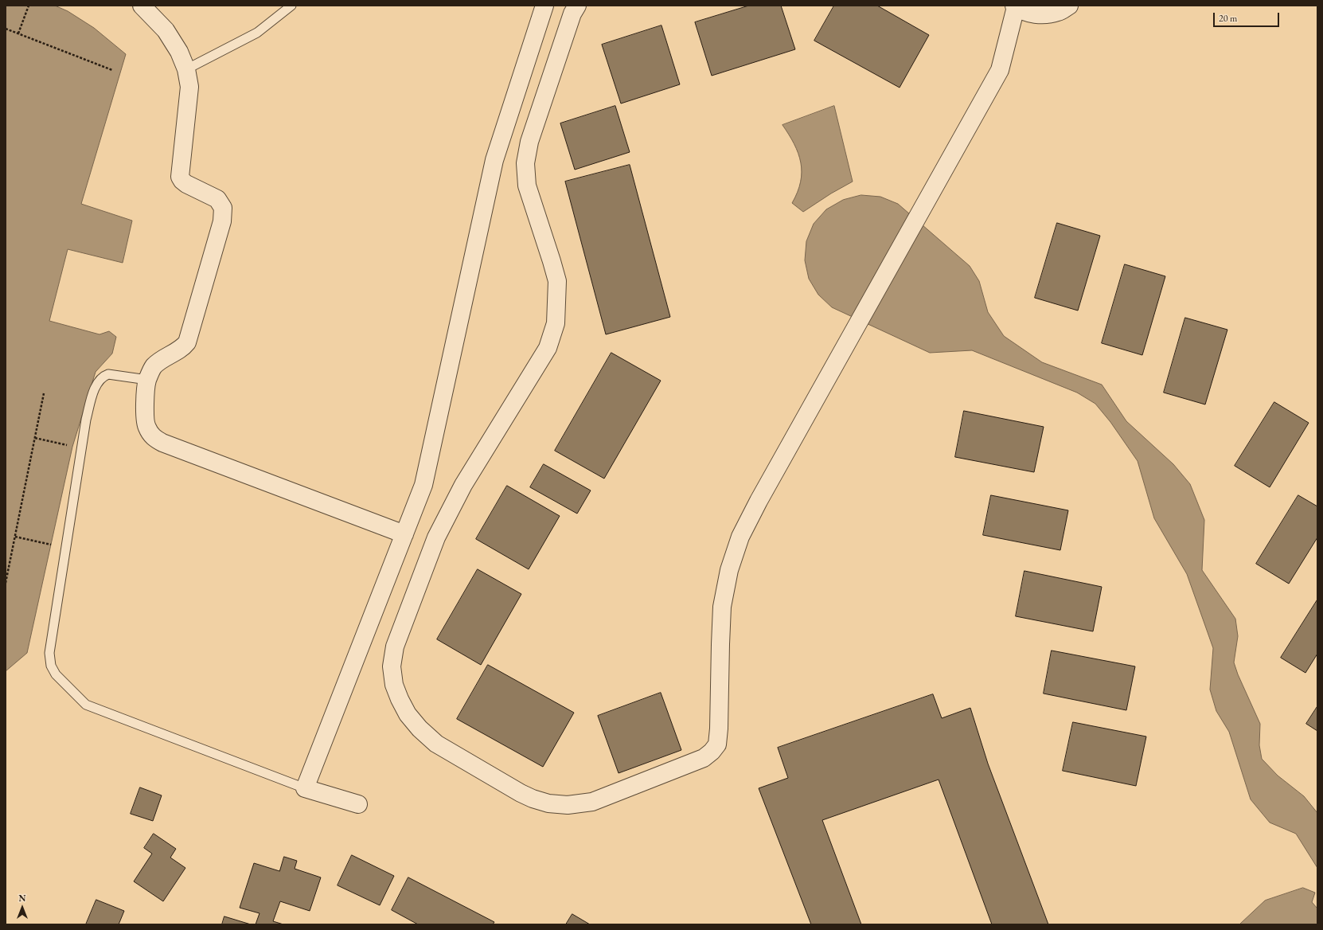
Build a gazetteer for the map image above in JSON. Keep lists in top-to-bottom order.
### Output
{
  "scale_bar": "20 m",
  "north": "top"
}
